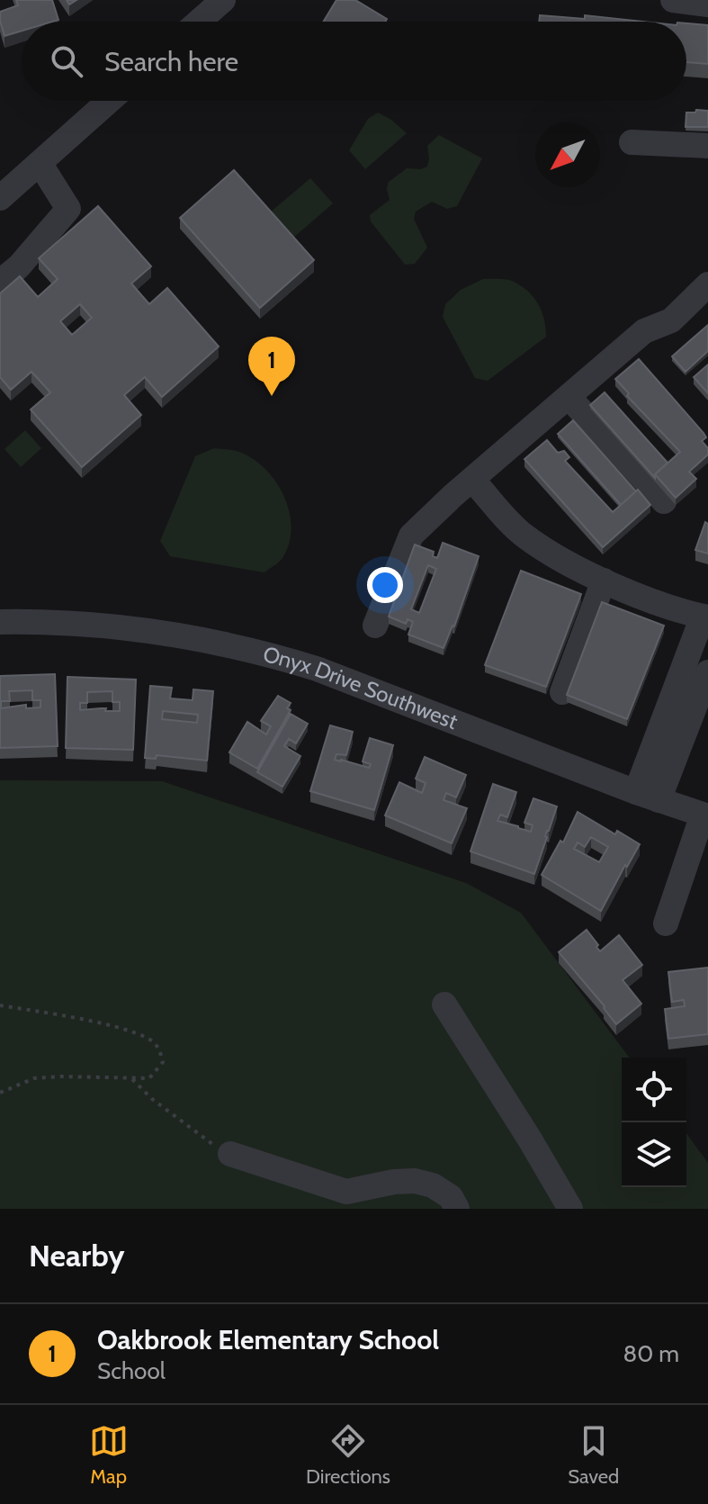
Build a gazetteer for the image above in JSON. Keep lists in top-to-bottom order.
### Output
{
  "streets": {
    "street": ["Onyx Drive Southwest"]
  },
  "north": "bottom left",
  "page": {
    "search": "Search here",
    "pins": "1",
    "heading": "Nearby",
    "list": [
      {
        "mark": "1",
        "name": "Oakbrook Elementary School",
        "note": "School",
        "value": "80 m"
      }
    ],
    "nav": ["Map", "Directions", "Saved"]
  }
}
